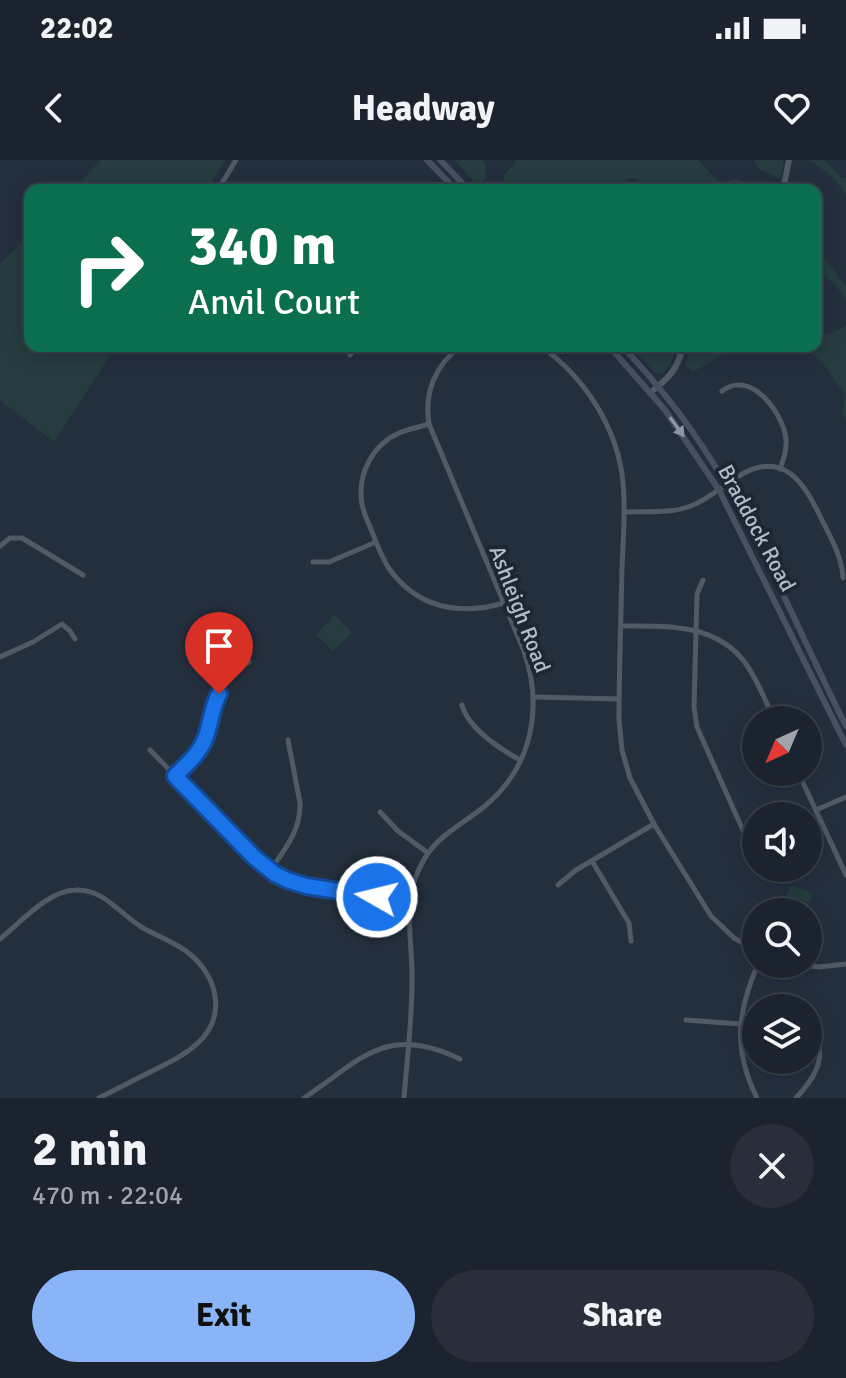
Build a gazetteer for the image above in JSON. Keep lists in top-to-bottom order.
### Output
{
  "streets": {
    "main road": ["Braddock Road"],
    "street": ["Ashleigh Road"]
  },
  "north": "bottom left",
  "page": {
    "status": "22:02",
    "header": "Headway",
    "turn": ["340 m", "Anvil Court"],
    "heading": ["2 min", "470 m · 22:04"],
    "buttons": ["Exit", "Share"]
  }
}
